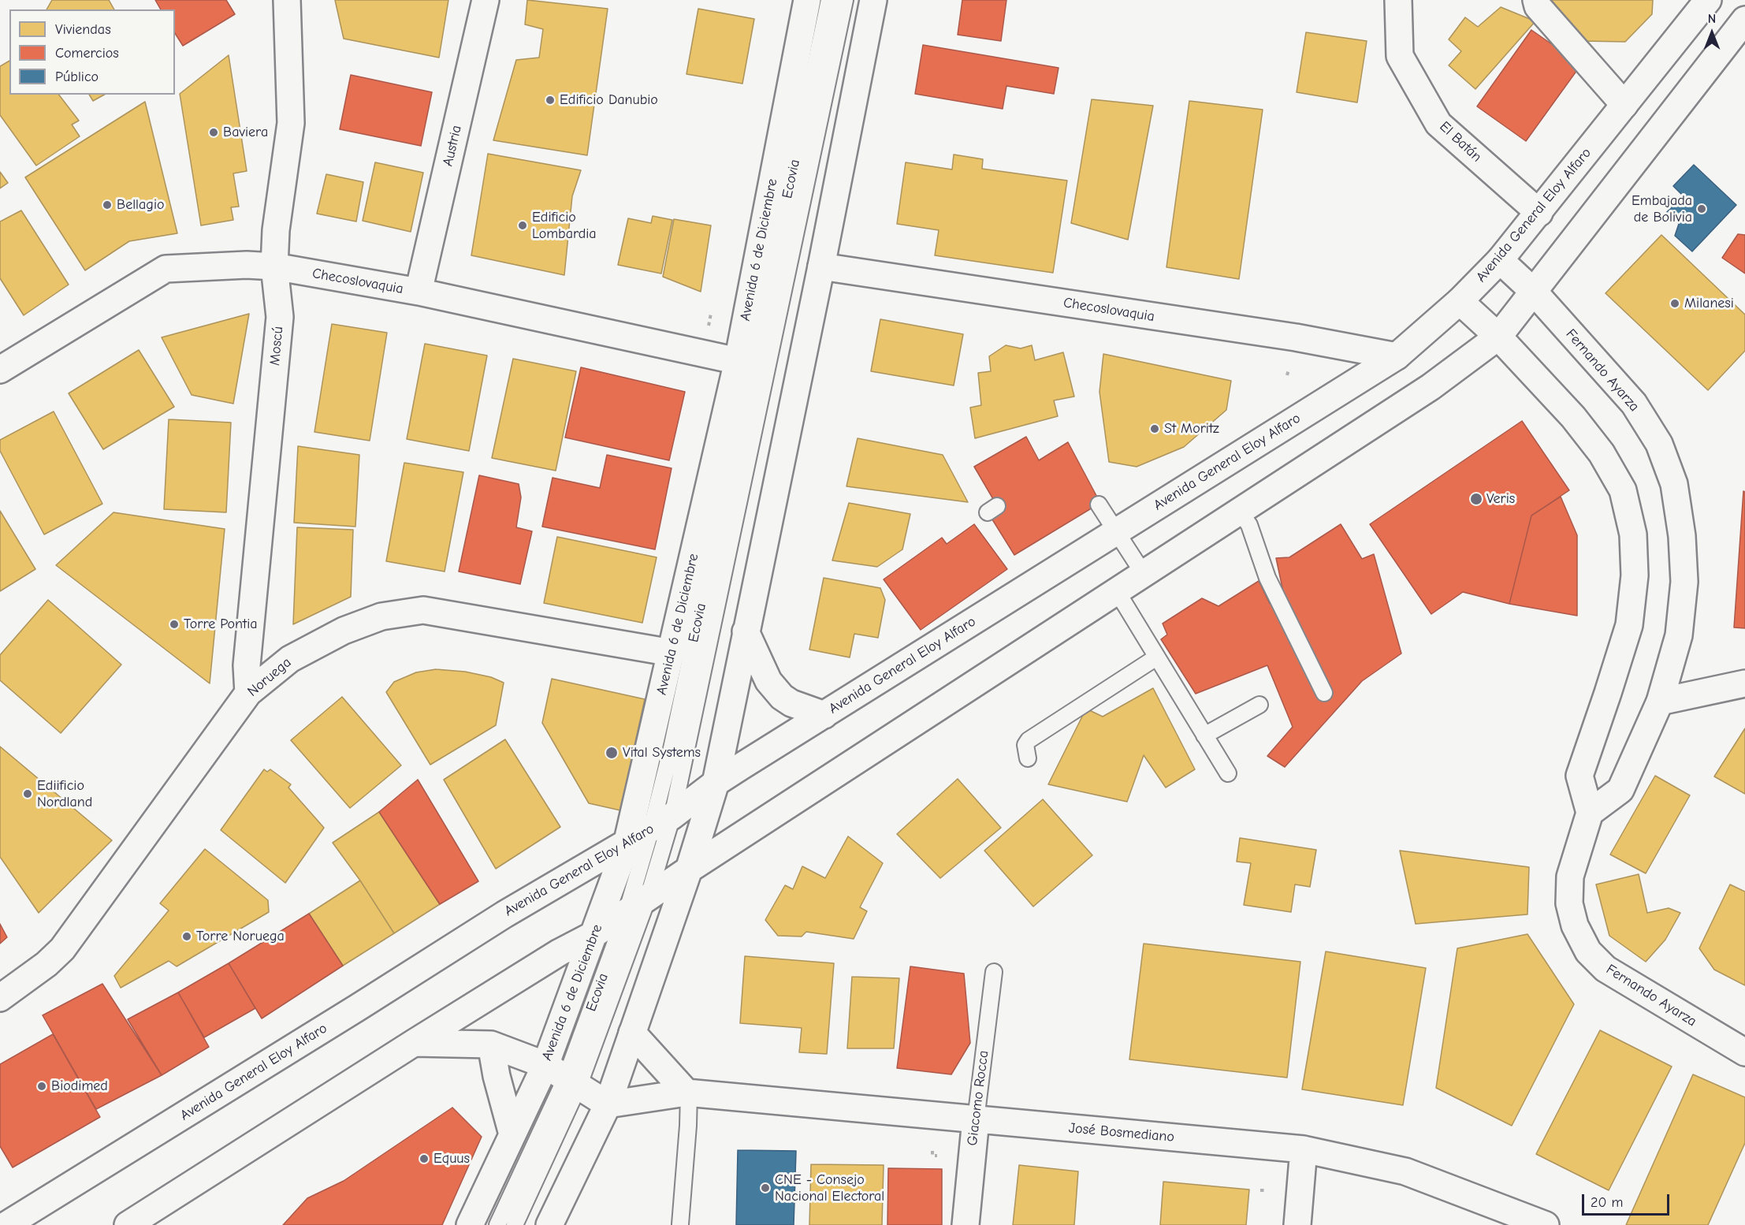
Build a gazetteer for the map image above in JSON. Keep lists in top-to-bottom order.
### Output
{
  "streets": {
    "main road": [
      "El Batán",
      "Austria",
      "Avenida General Eloy Alfaro",
      "Avenida 6 de Diciembre",
      "Checoslovaquia",
      "Moscú",
      "Fernando Ayarza",
      "Noruega",
      "Giacomo Rocca",
      "José Bosmediano"
    ],
    "lane": ["Ecovia"]
  },
  "crossings": [
    ["El Batán", "Avenida General Eloy Alfaro"],
    ["Austria", "Checoslovaquia"],
    ["Ecovia", "Avenida General Eloy Alfaro"],
    ["Ecovia", "Avenida 6 de Diciembre"],
    ["Avenida General Eloy Alfaro", "Avenida 6 de Diciembre"],
    ["Avenida General Eloy Alfaro", "Checoslovaquia"],
    ["Avenida General Eloy Alfaro", "Fernando Ayarza"],
    ["Avenida 6 de Diciembre", "Checoslovaquia"],
    ["Avenida 6 de Diciembre", "Noruega"],
    ["Checoslovaquia", "Moscú"],
    ["Moscú", "Noruega"],
    ["Giacomo Rocca", "José Bosmediano"]
  ],
  "places": [
    "Edificio Danubio",
    "Baviera",
    "Bellagio",
    "Embajada de Bolivia",
    "Edificio Lombardia",
    "Milanesi",
    "St Moritz",
    "Veris",
    "Torre Pontia",
    "Vital Systems",
    "Ediificio Nordland",
    "Torre Noruega",
    "Biodimed",
    "Equus",
    "CNE - Consejo Nacional Electoral"
  ],
  "legend": ["Viviendas", "Comercios", "Público"],
  "scale_bar": "20 m",
  "north": "top"
}
